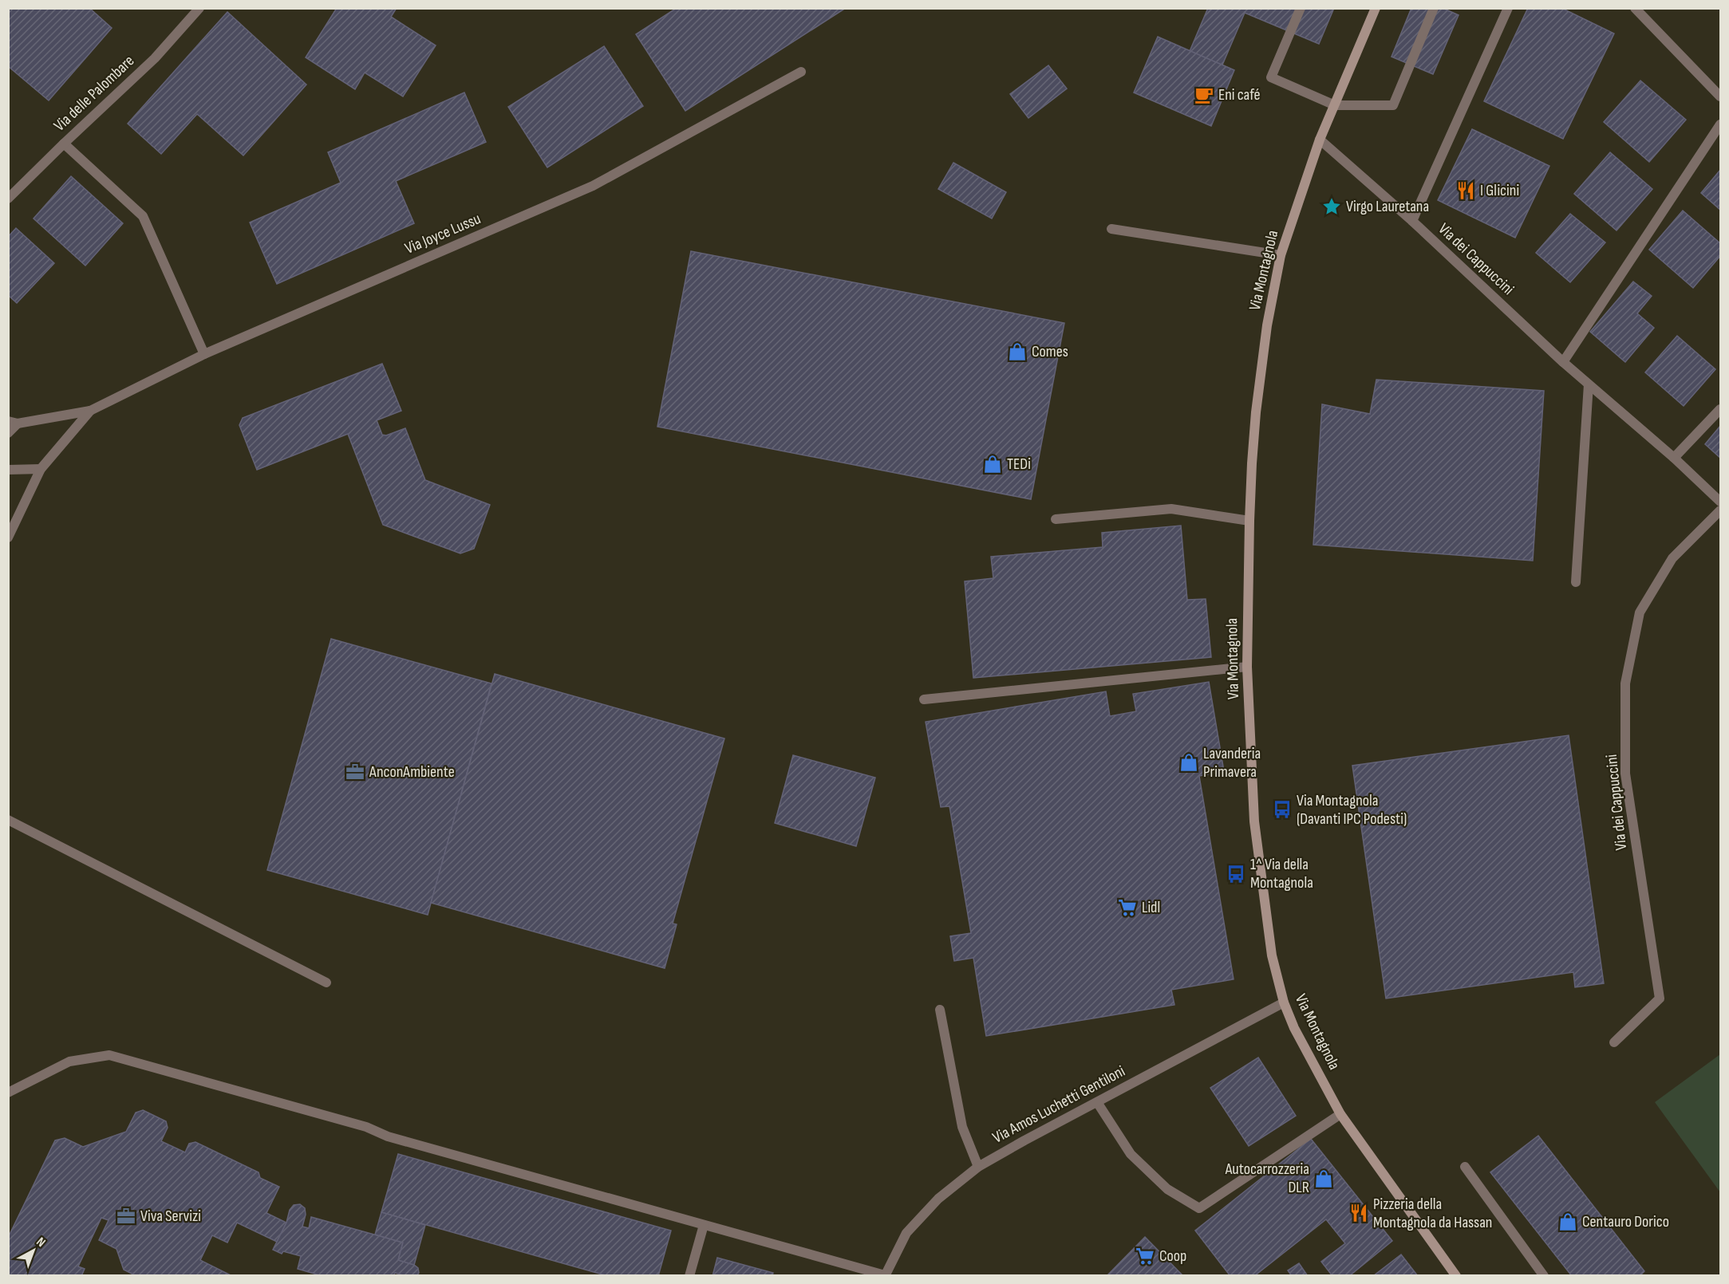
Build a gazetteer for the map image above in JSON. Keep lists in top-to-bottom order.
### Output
{
  "streets": {
    "main road": ["Via Montagnola"],
    "street": [
      "Via delle Palombare",
      "Via Joyce Lussu",
      "Via dei Cappuccini",
      "Via Amos Luchetti Gentiloni"
    ]
  },
  "crossings": [
    ["Via dei Cappuccini", "Via Montagnola"],
    ["Via Montagnola", "Via Amos Luchetti Gentiloni"]
  ],
  "places": {
    "cafe": ["Eni café"],
    "restaurant": ["I Glicini", "Pizzeria della Montagnola da Hassan"],
    "place": ["Virgo Lauretana"],
    "shop": [
      "Comes",
      "TEDi",
      "Lavanderia Primavera",
      "Autocarrozzeria DLR",
      "Centauro Dorico"
    ],
    "office": ["AnconAmbiente", "Viva Servizi"],
    "bus stop": ["Via Montagnola (Davanti IPC Podesti)", "1^ Via della Montagnola"],
    "supermarket": ["Lidl", "Coop"]
  },
  "north": "top right"
}
